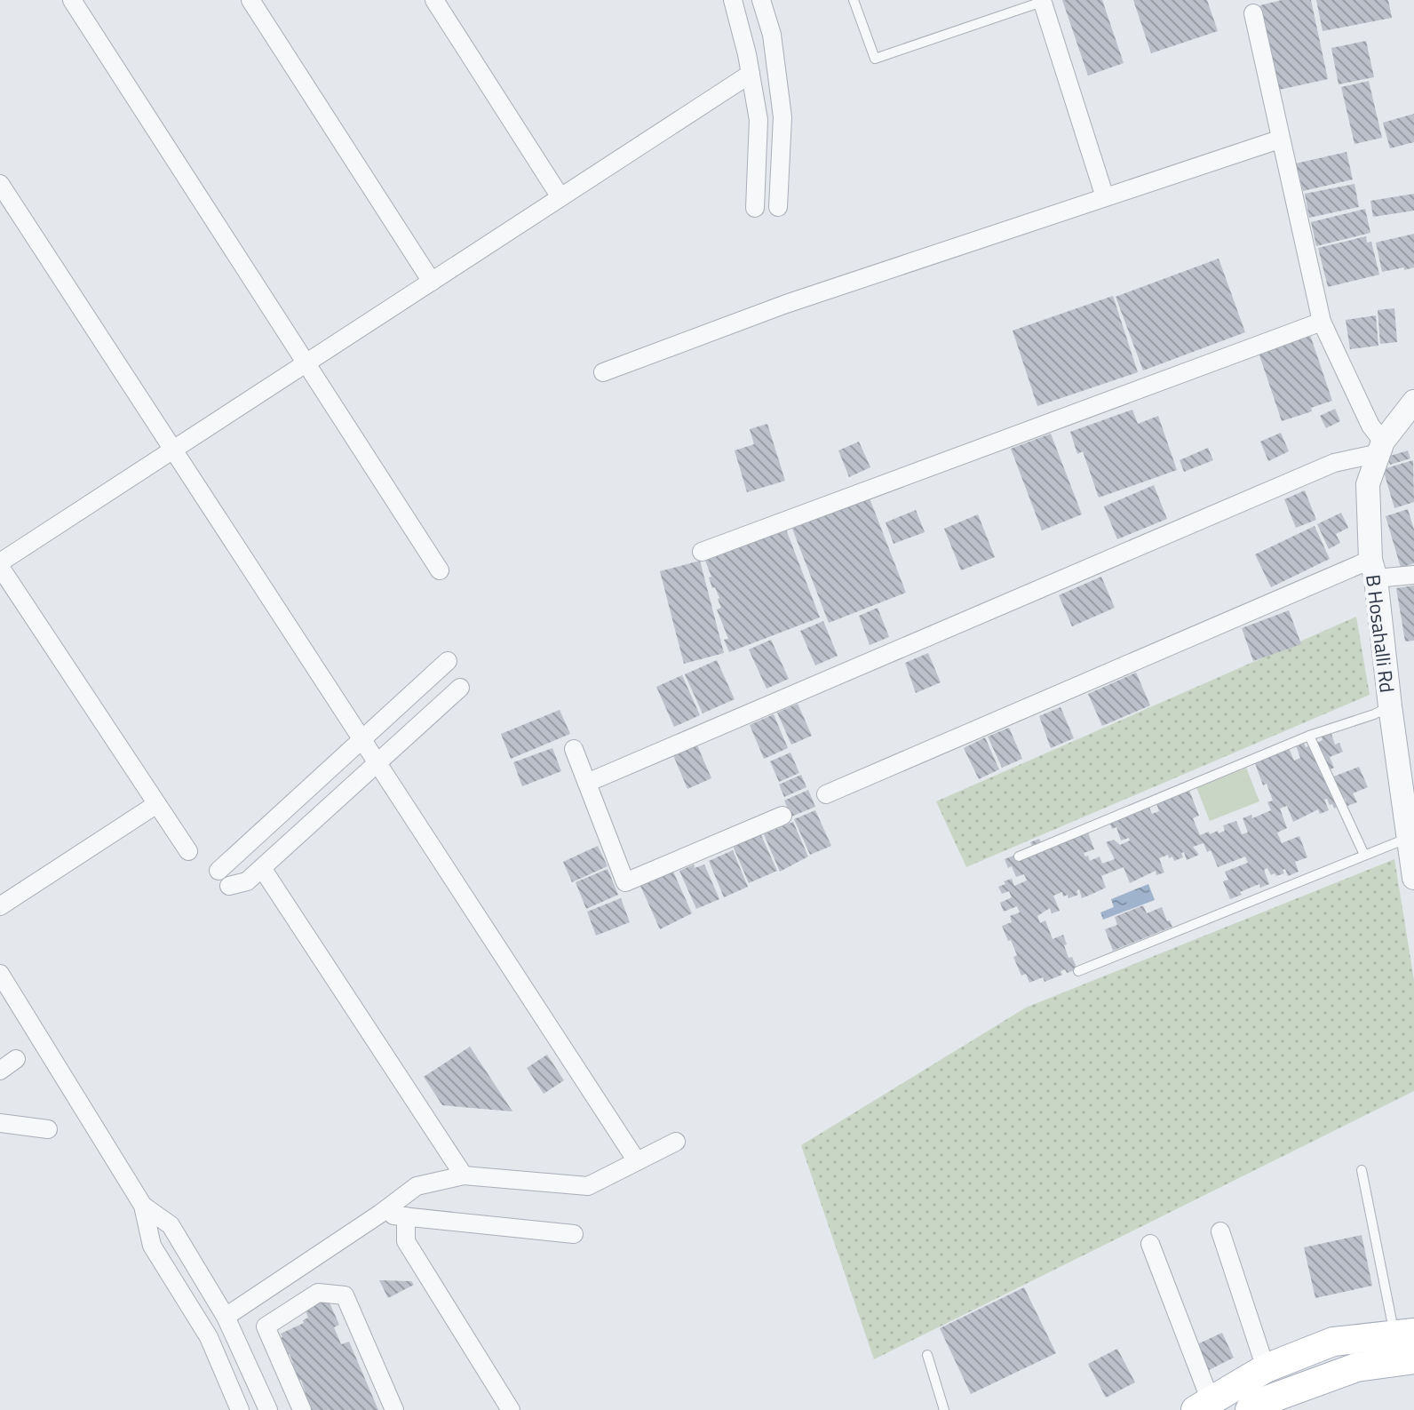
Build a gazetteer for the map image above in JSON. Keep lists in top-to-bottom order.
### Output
{
  "streets": {
    "street": ["B Hosahalli Rd"]
  }
}
